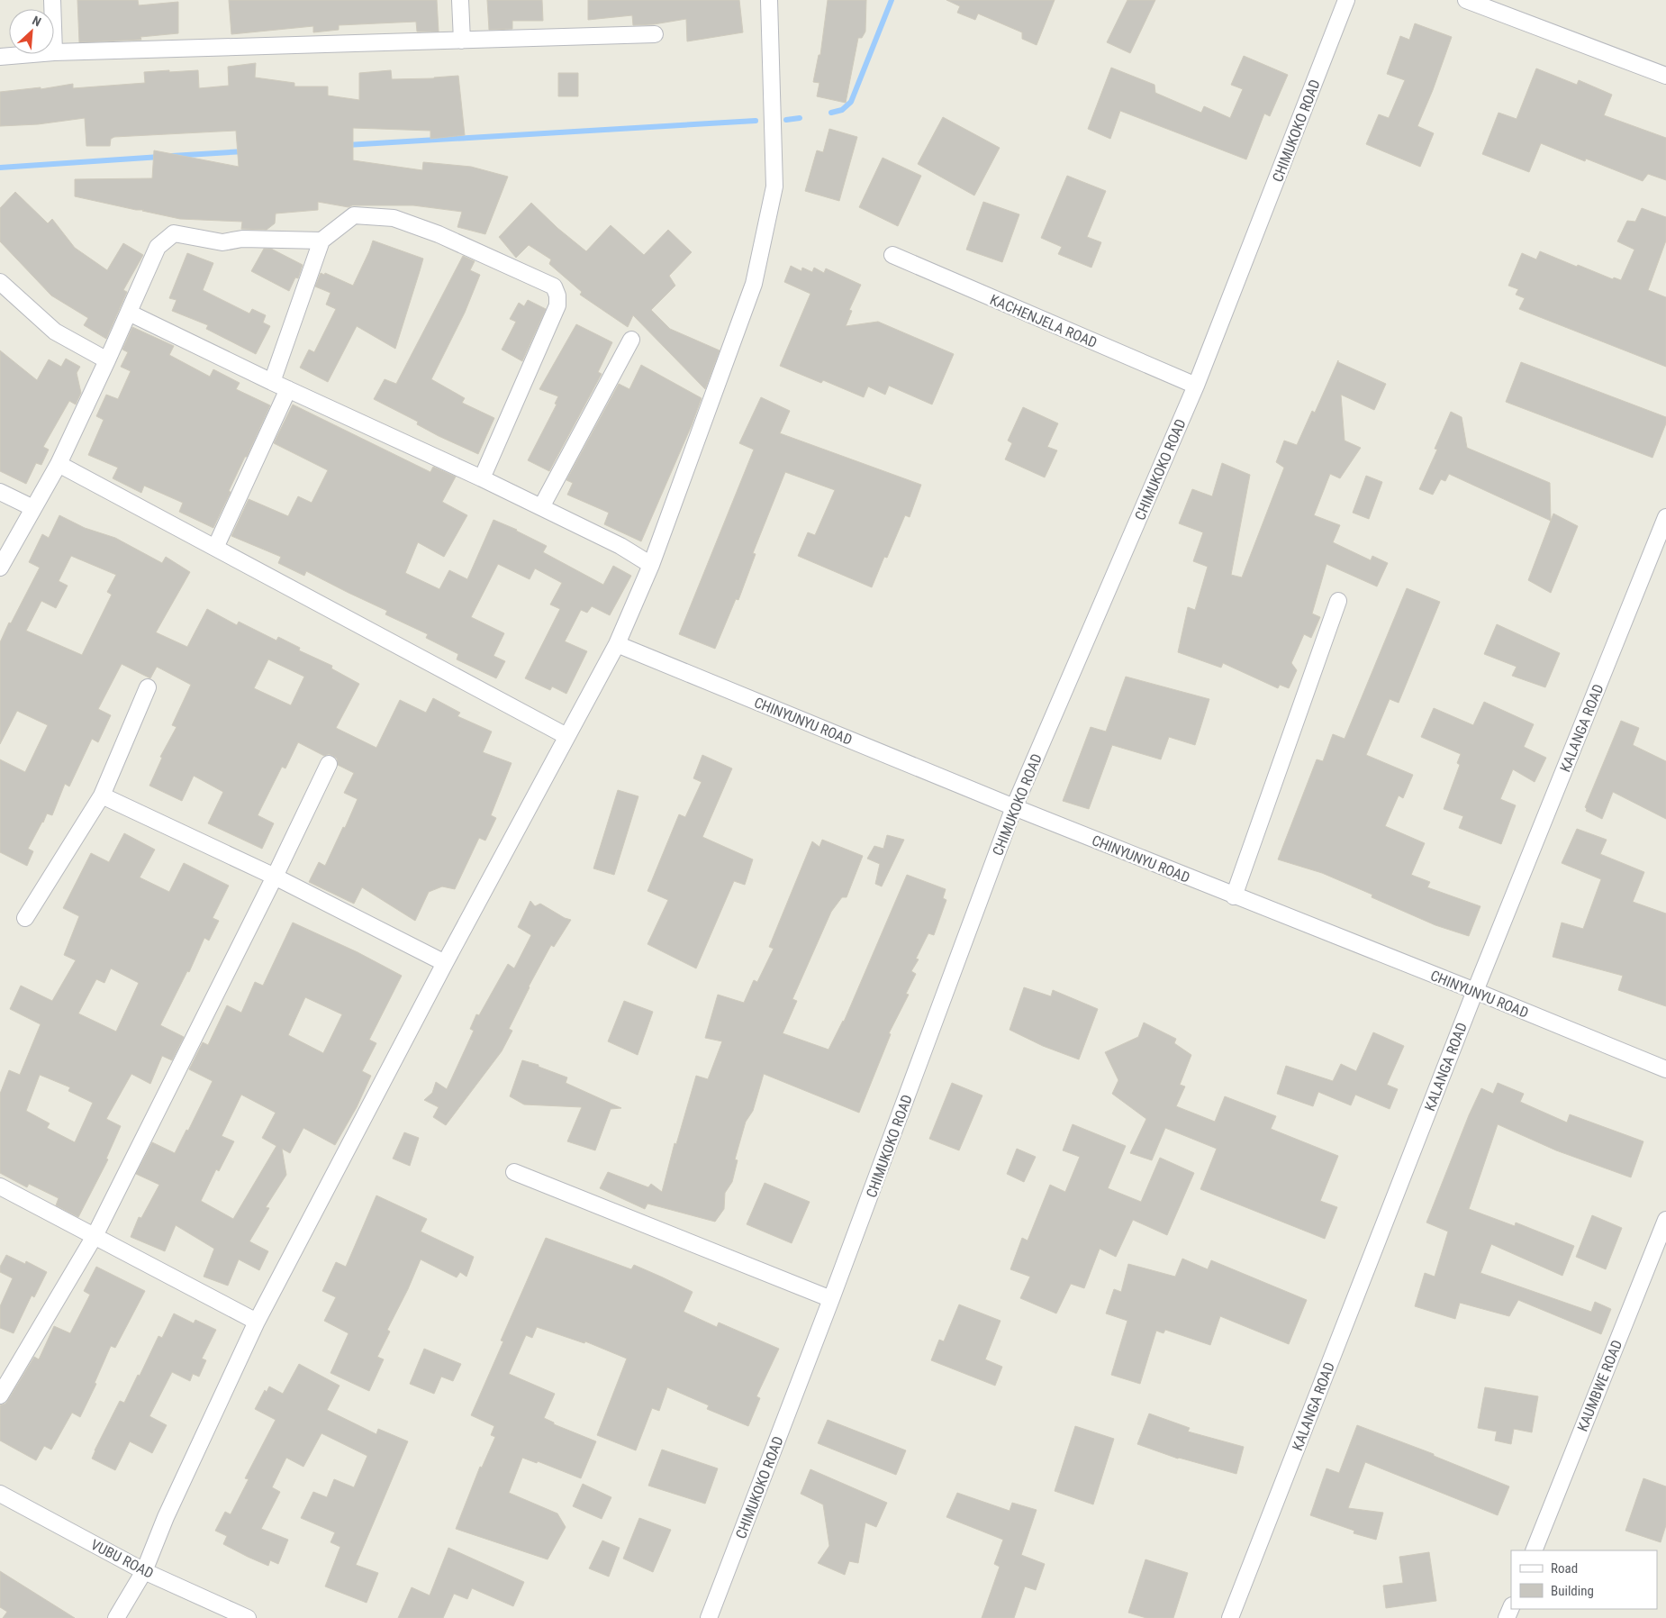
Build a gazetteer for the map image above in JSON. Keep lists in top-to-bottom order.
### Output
{
  "streets": {
    "street": [
      "CHIMUKOKO ROAD",
      "KACHENJELA ROAD",
      "CHINYUNYU ROAD",
      "KALANGA ROAD",
      "KAUMBWE ROAD",
      "VUBU ROAD"
    ]
  },
  "crossings": [
    ["CHIMUKOKO ROAD", "KACHENJELA ROAD"],
    ["CHIMUKOKO ROAD", "CHINYUNYU ROAD"],
    ["CHINYUNYU ROAD", "KALANGA ROAD"]
  ],
  "legend": ["Road", "Building"],
  "north": "top right"
}
